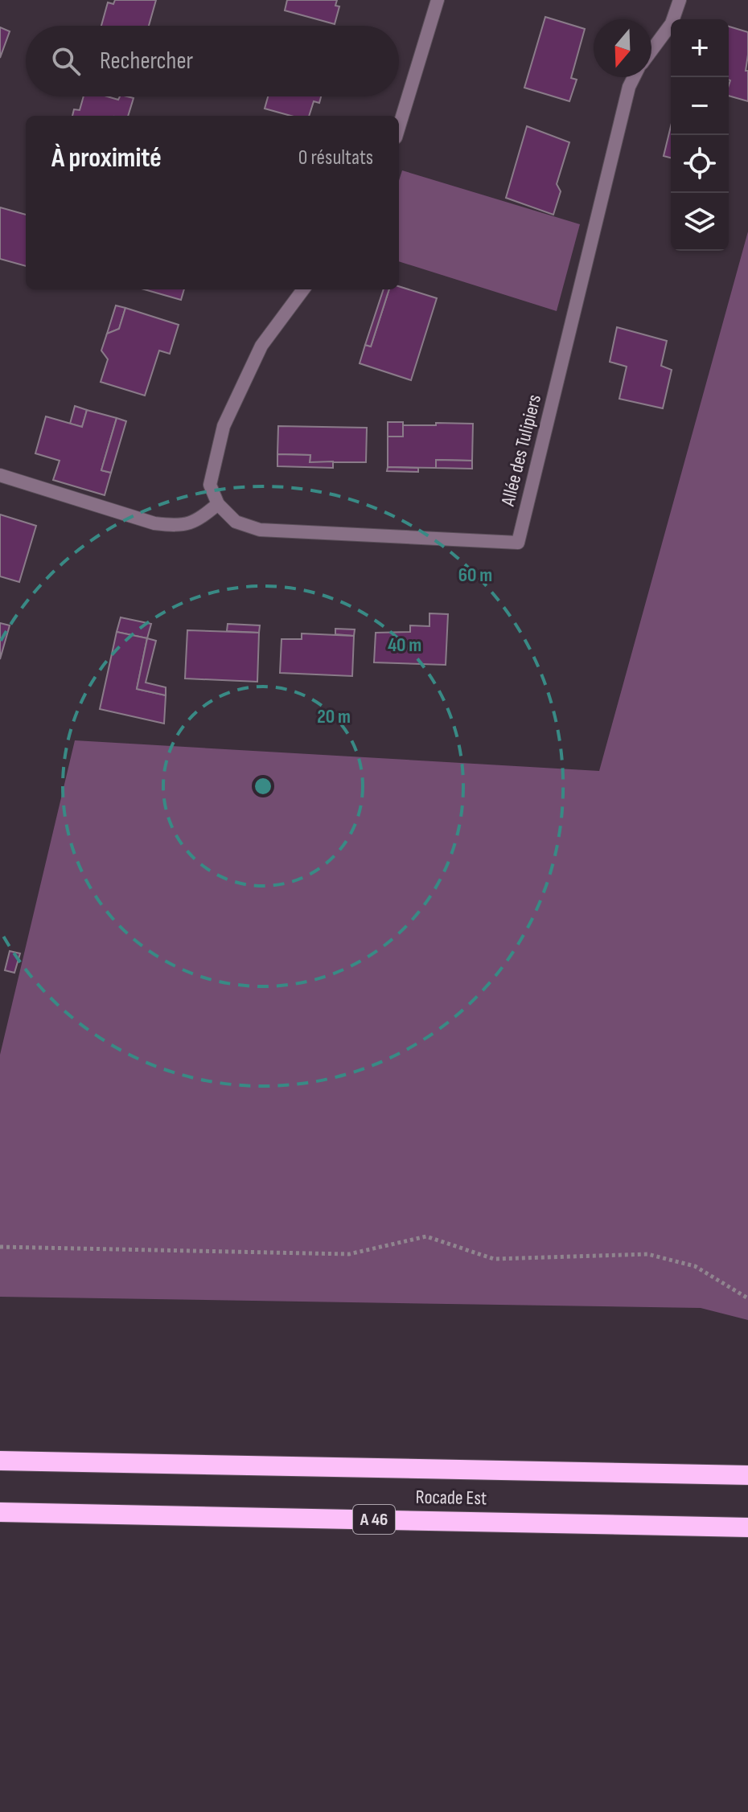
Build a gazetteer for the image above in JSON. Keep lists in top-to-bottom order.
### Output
{
  "streets": {
    "highway": ["Rocade Est", "A 46"],
    "street": ["Allée des Tulipiers"]
  },
  "north": "bottom",
  "page": {
    "map_buttons": ["+", "−"],
    "search": "Rechercher",
    "heading": ["À proximité", "0 résultats"]
  },
  "rings": ["60 m", "40 m", "20 m"]
}
